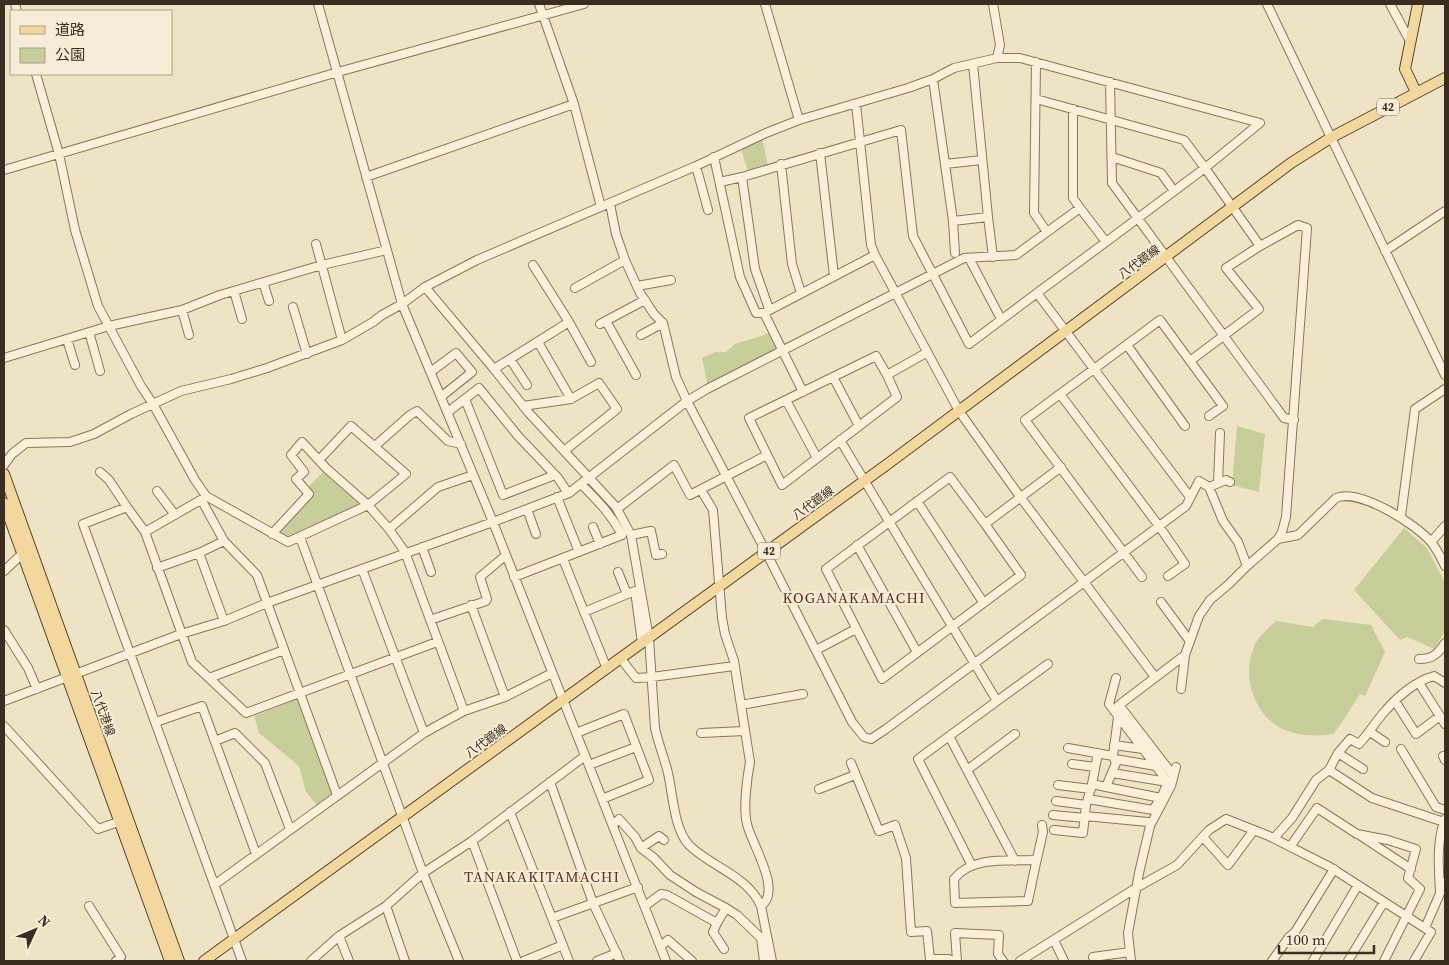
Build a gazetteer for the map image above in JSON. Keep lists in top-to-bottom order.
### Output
{
  "streets": {
    "main road": ["42", "八代鏡線", "八代港線"]
  },
  "districts": ["KOGANAKAMACHI", "TANAKAKITAMACHI"],
  "legend": ["道路", "公園"],
  "scale_bar": "100 m",
  "north": "top right"
}
